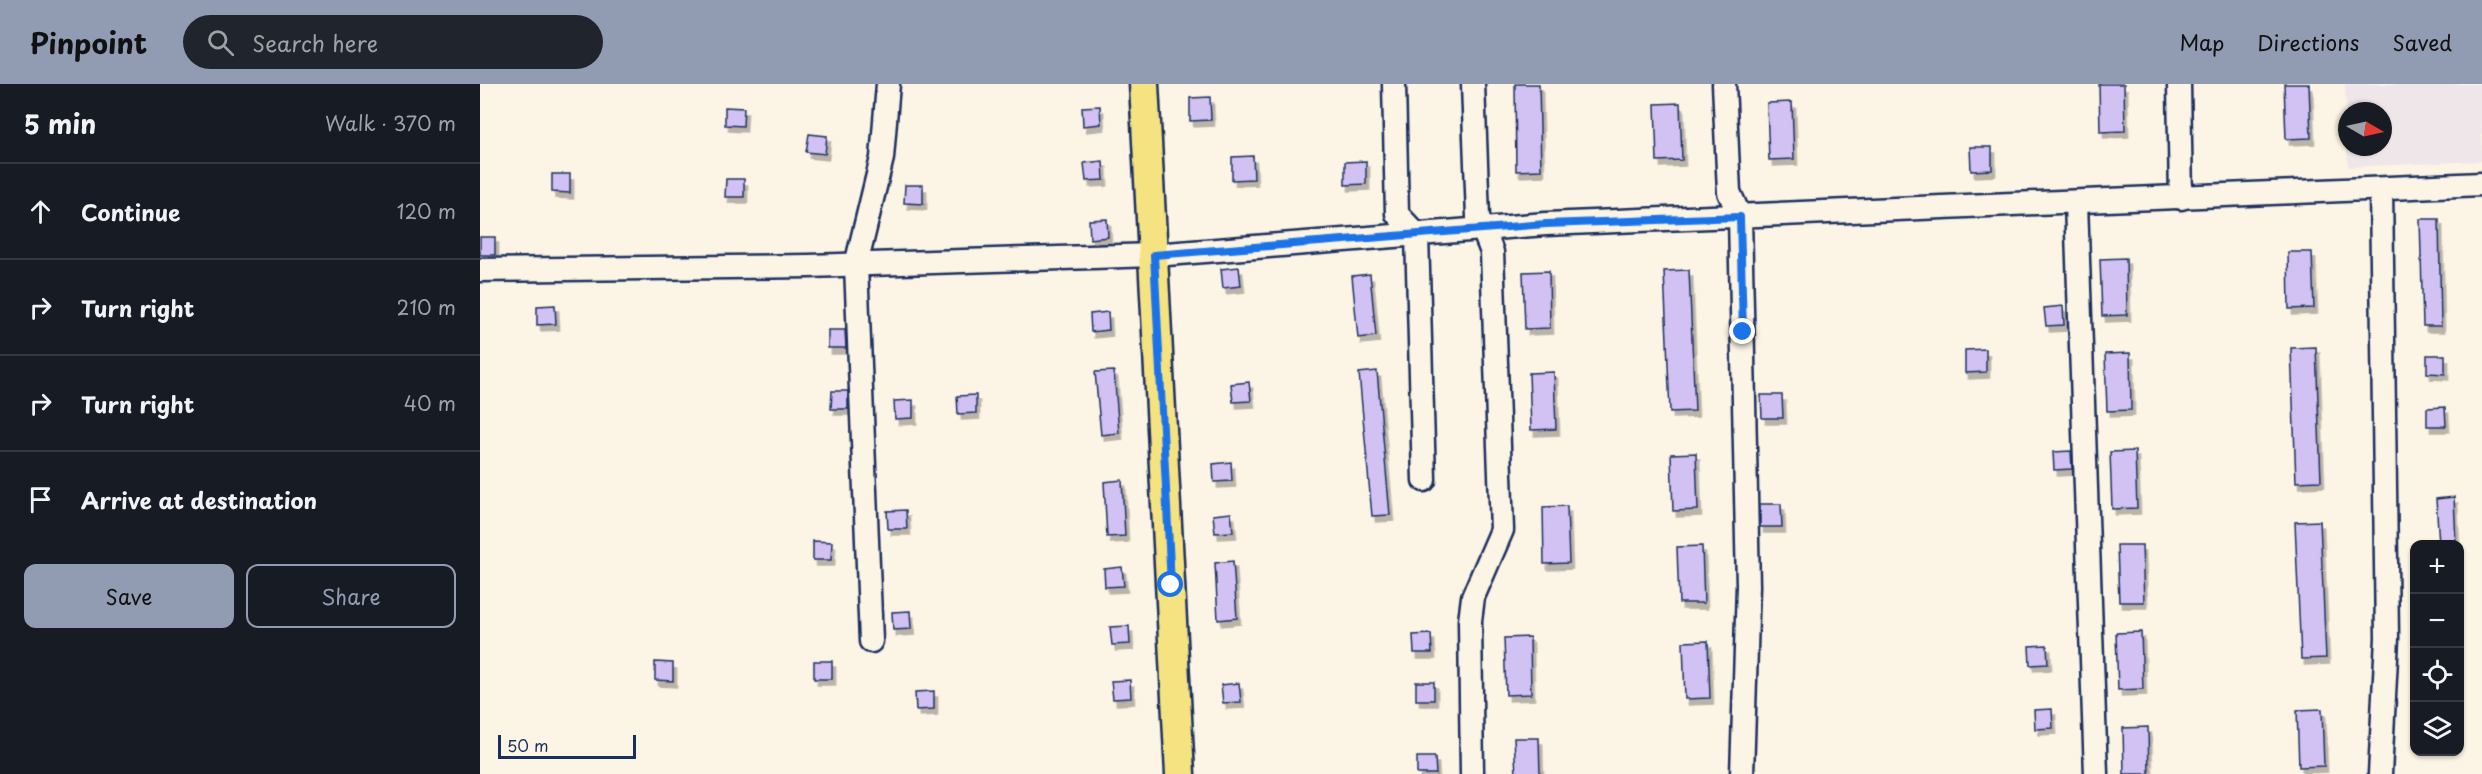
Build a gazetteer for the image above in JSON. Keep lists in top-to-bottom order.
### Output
{
  "scale_bar": "50 m",
  "north": "right",
  "page": {
    "header": "Pinpoint",
    "search": "Search here",
    "nav": ["Map", "Directions", "Saved"],
    "heading": ["5 min", "Walk · 370 m"],
    "list": [
      ["Continue", "120 m"],
      ["Turn right", "210 m"],
      ["Turn right", "40 m"],
      "Arrive at destination"
    ],
    "map_buttons": ["+", "−"],
    "buttons": ["Save", "Share"],
    "scale": "50 m"
  }
}
